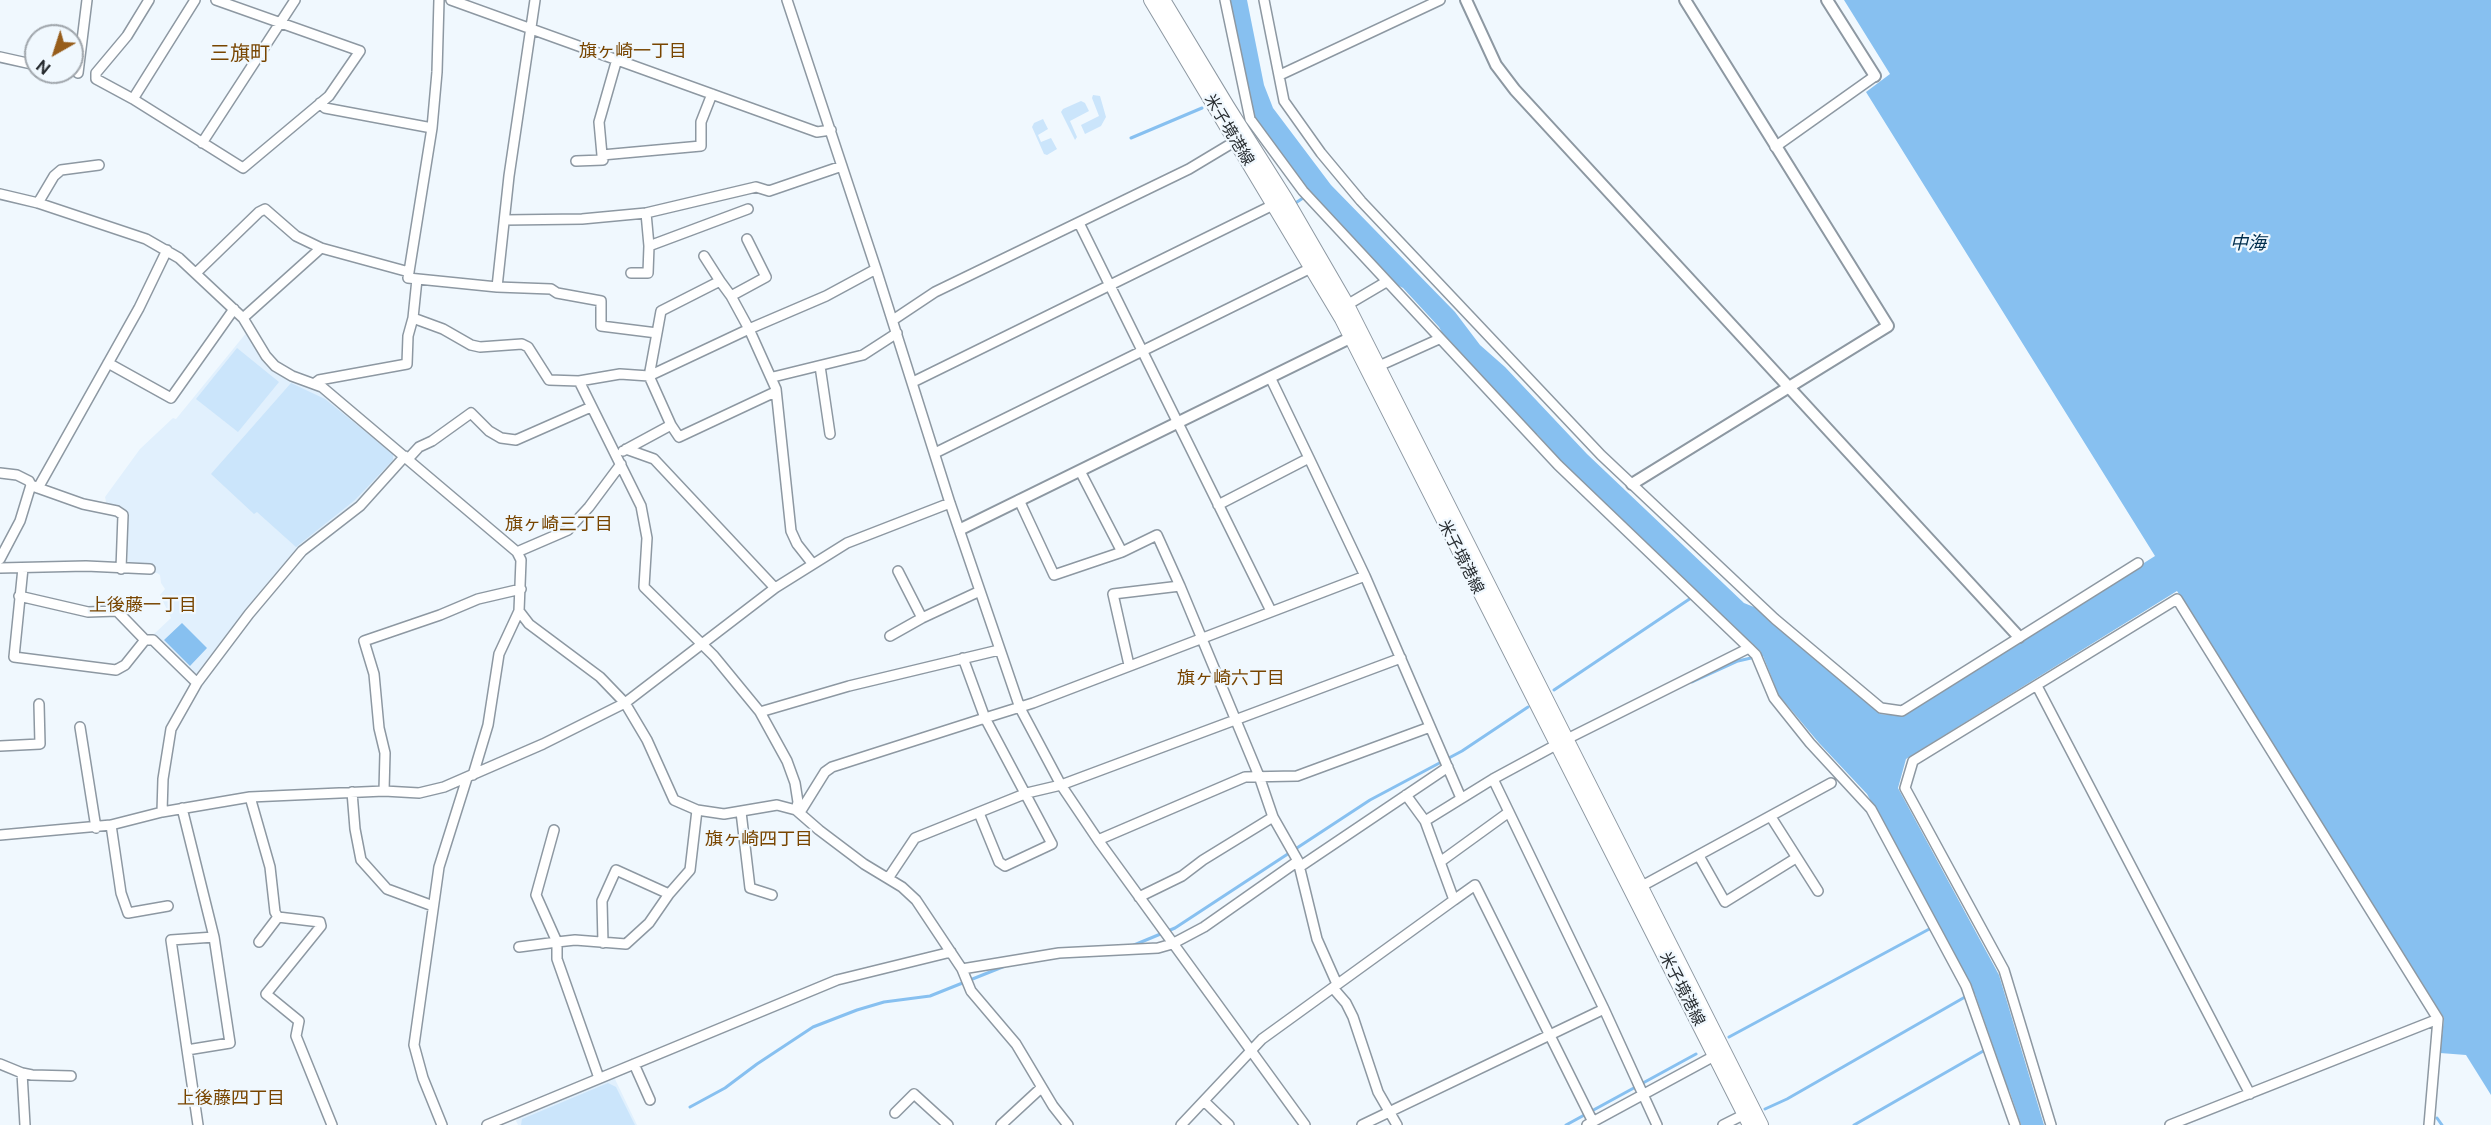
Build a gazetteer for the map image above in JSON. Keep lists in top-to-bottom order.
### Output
{
  "streets": {
    "main road": ["米子境港線"]
  },
  "districts": [
    "旗ヶ崎一丁目",
    "三旗町",
    "旗ヶ崎三丁目",
    "上後藤一丁目",
    "旗ヶ崎六丁目",
    "旗ヶ崎四丁目",
    "上後藤四丁目"
  ],
  "water": ["中海"],
  "north": "bottom left"
}
